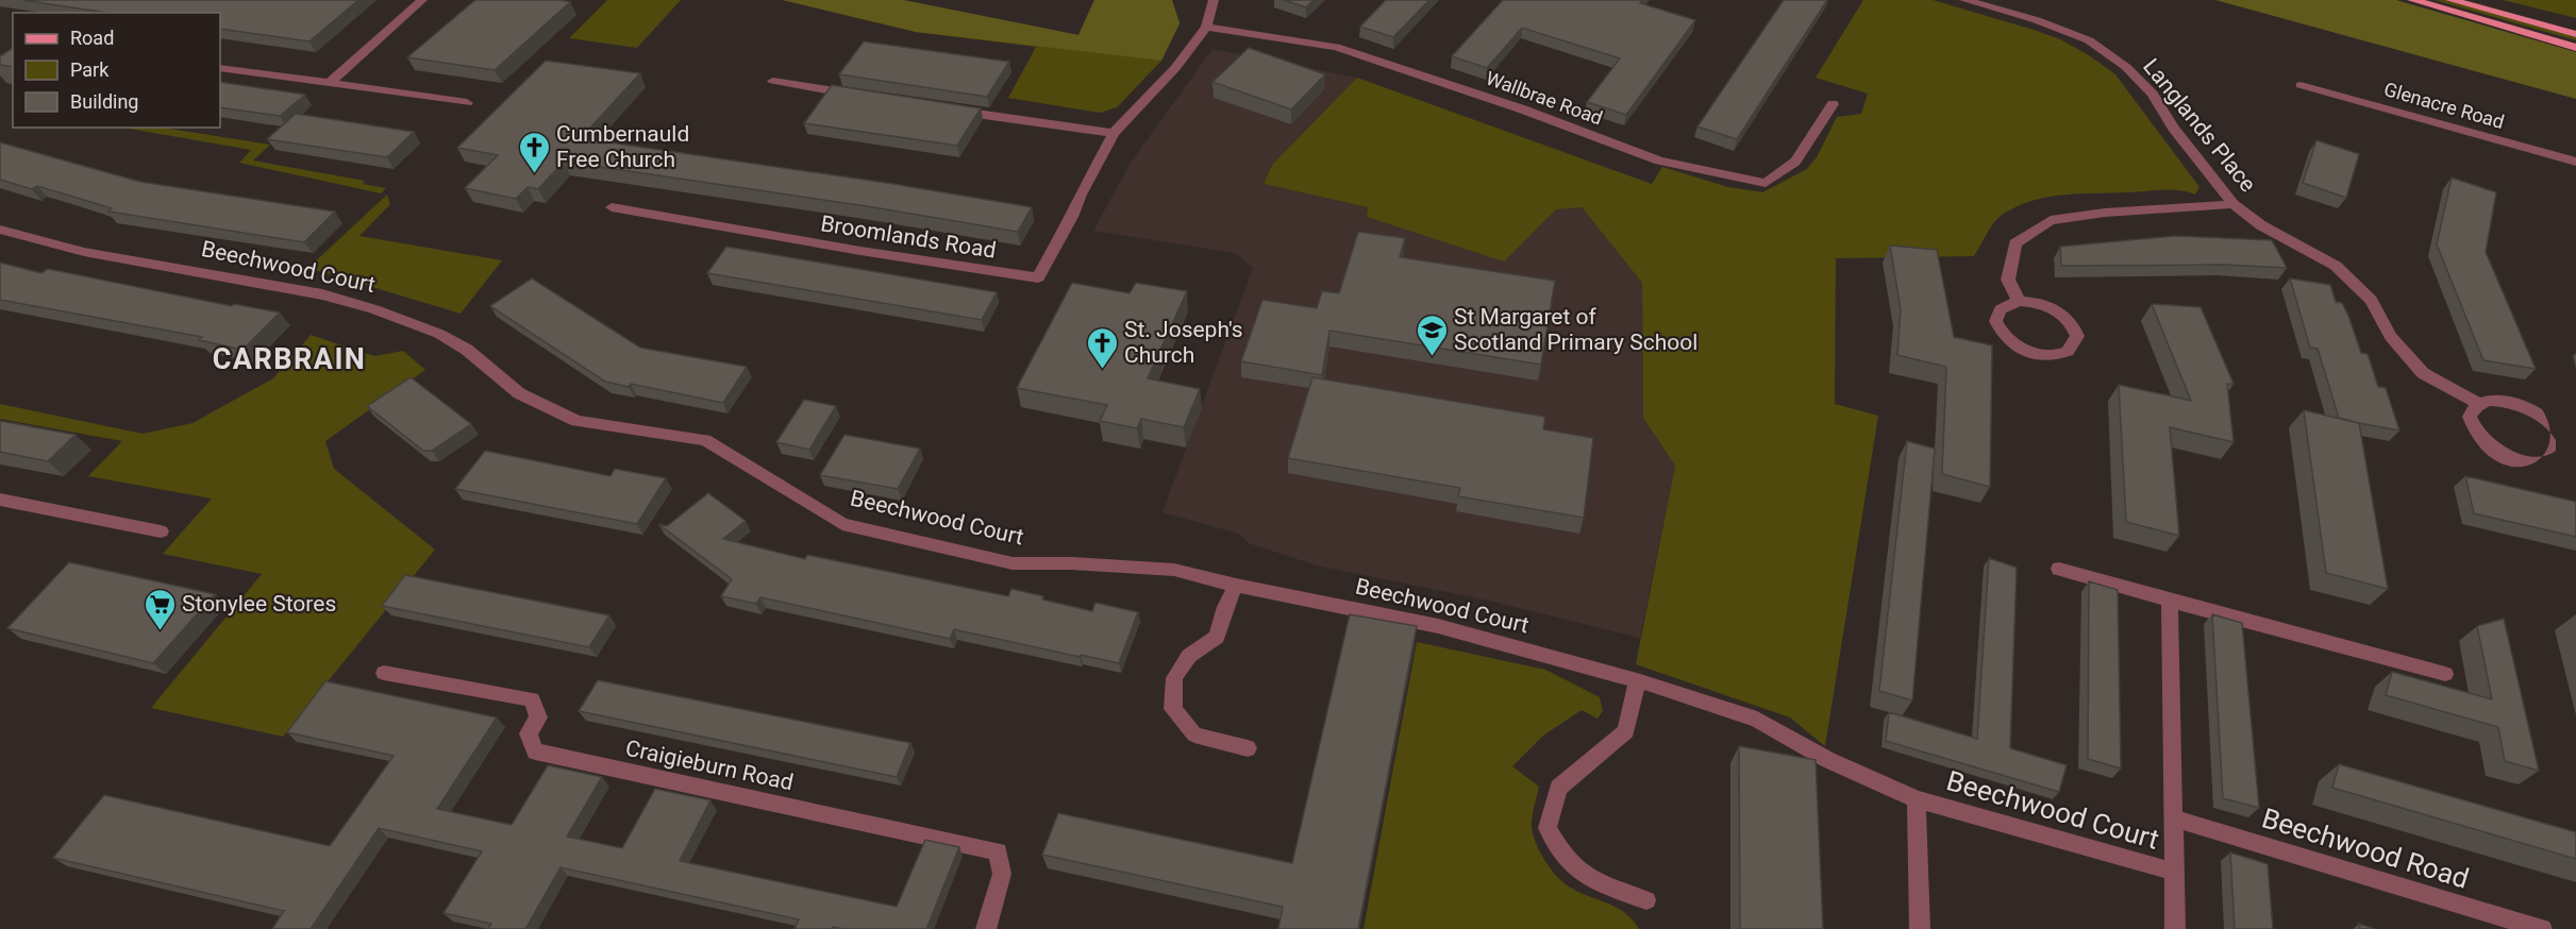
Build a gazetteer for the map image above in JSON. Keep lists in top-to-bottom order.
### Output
{
  "streets": {
    "street": [
      "Wallbrae Road",
      "Glenacre Road",
      "Langlands Place",
      "Broomlands Road",
      "Beechwood Court",
      "Craigieburn Road",
      "Beechwood Road"
    ]
  },
  "crossings": [
    ["Wallbrae Road", "Broomlands Road"]
  ],
  "districts": ["CARBRAIN"],
  "places": {
    "church": ["Cumbernauld Free Church", "St. Joseph's Church"],
    "school or university": ["St Margaret of Scotland Primary School"],
    "supermarket": ["Stonylee Stores"]
  },
  "legend": ["Road", "Park", "Building"]
}
